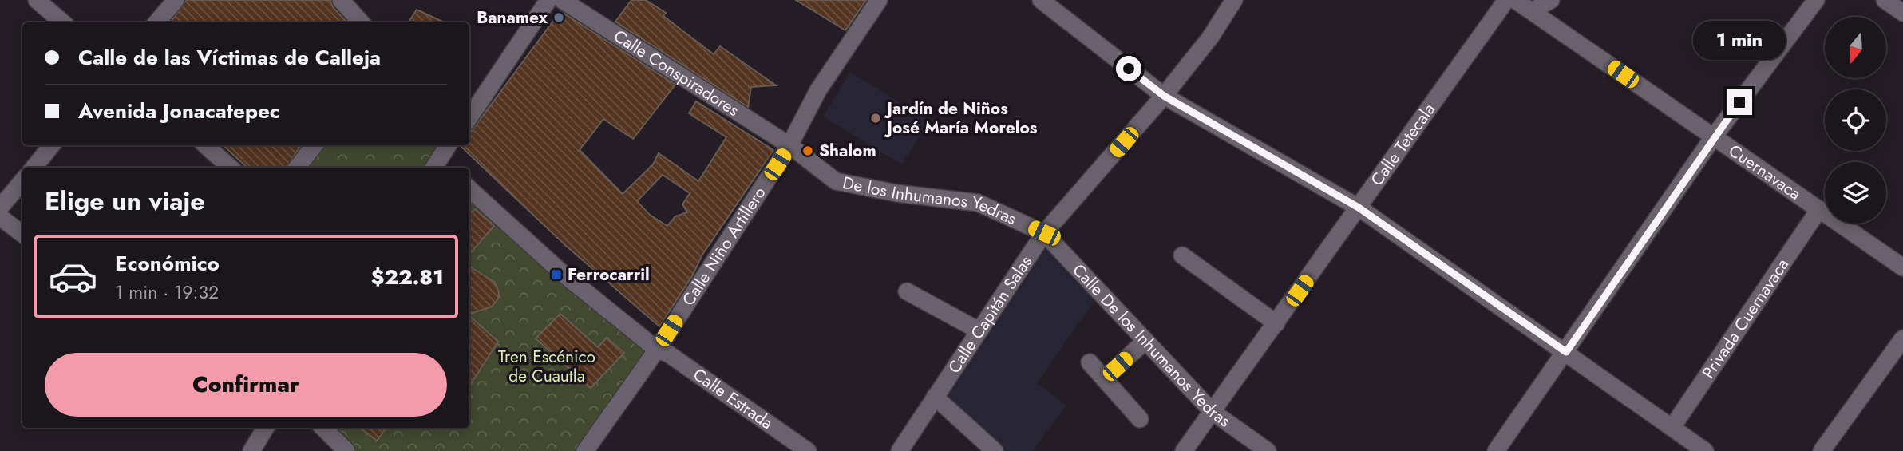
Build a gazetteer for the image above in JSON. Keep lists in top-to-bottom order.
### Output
{
  "streets": {
    "street": [
      "Calle Conspiradores",
      "Calle Tetecala",
      "Cuernavaca",
      "De los Inhumanos Yedras",
      "Calle Niño Artillero",
      "Calle Capitán Salas",
      "Privada Cuernavaca",
      "Calle De los Inhumanos Yedras",
      "Calle Estrada"
    ]
  },
  "crossings": [
    ["Calle Conspiradores", "De los Inhumanos Yedras"],
    ["Calle Conspiradores", "Calle Niño Artillero"],
    ["Calle Tetecala", "Calle De los Inhumanos Yedras"],
    ["Cuernavaca", "Privada Cuernavaca"],
    ["De los Inhumanos Yedras", "Calle Niño Artillero"],
    ["De los Inhumanos Yedras", "Calle Capitán Salas"],
    ["De los Inhumanos Yedras", "Calle De los Inhumanos Yedras"],
    ["Calle Niño Artillero", "Calle Estrada"],
    ["Calle Capitán Salas", "Calle De los Inhumanos Yedras"]
  ],
  "parks": ["Tren Escénico de Cuautla"],
  "places": {
    "other": ["Banamex", "Jardín de Niños José María Morelos", "Shalom"],
    "transit": ["Ferrocarril"]
  },
  "north": "bottom",
  "page": {
    "bubble": "1 min",
    "banner": ["Calle de las Víctimas de Calleja", "Avenida Jonacatepec"],
    "heading": "Elige un viaje",
    "list": [
      {
        "name": "Económico",
        "note": "1 min · 19:32",
        "value": "$22.81"
      }
    ],
    "buttons": "Confirmar"
  }
}
